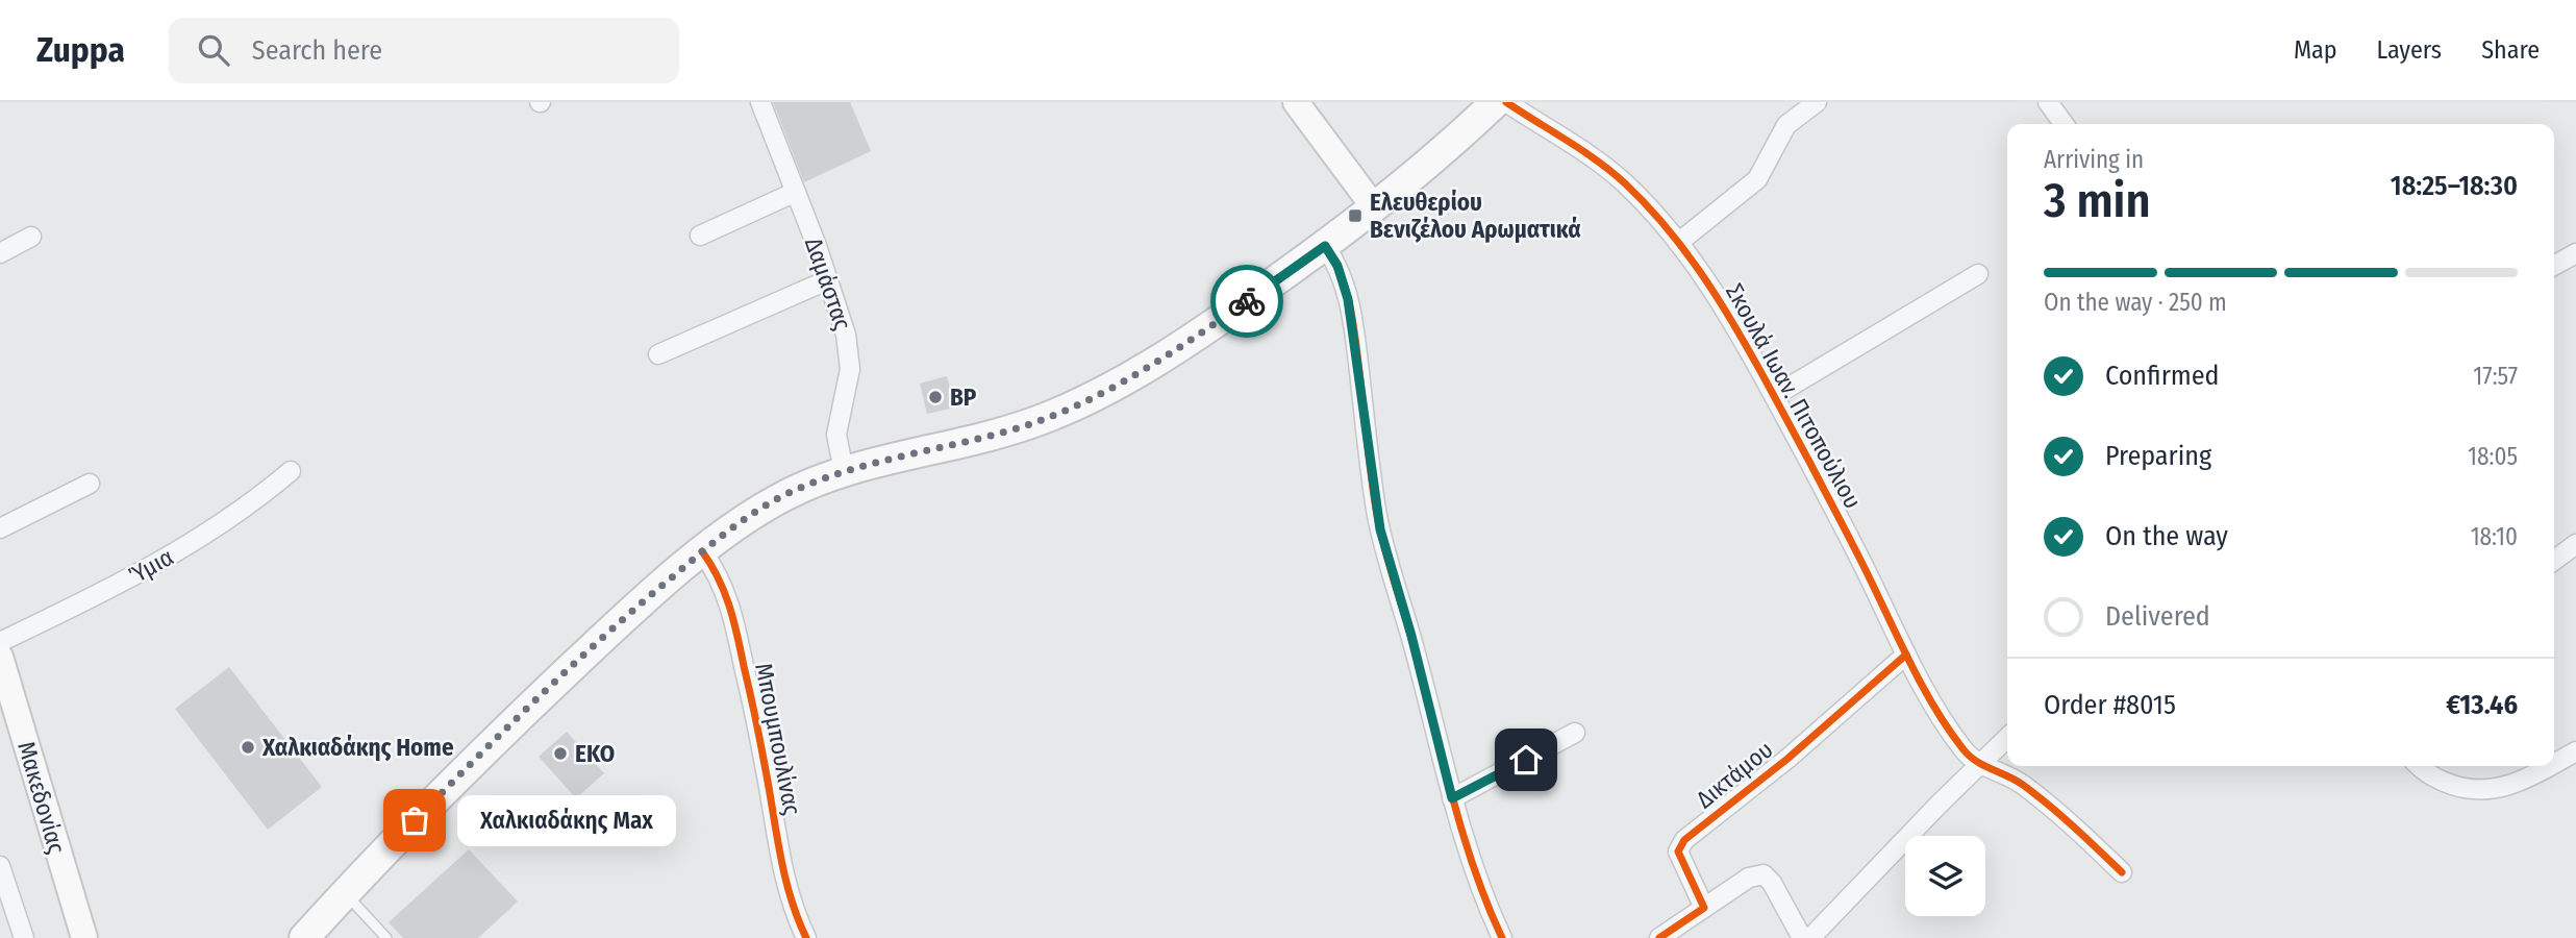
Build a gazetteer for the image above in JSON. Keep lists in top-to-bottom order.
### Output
{
  "streets": {
    "street": [
      "Δαμάστας",
      "Σκουλά Ιωαν. Πιτοπούλιου",
      "Ύμια",
      "Μπουμπουλίνας",
      "Δικτάμου",
      "Μακεδονίας"
    ]
  },
  "crossings": [
    ["Σκουλά Ιωαν. Πιτοπούλιου", "Δικτάμου"]
  ],
  "places": {
    "transit": ["Ελευθερίου Βενιζέλου Αρωματικά"],
    "other": [
      "BP",
      "Χαλκιαδάκης Home",
      "EKO",
      "Χαλκιαδάκης Max"
    ]
  },
  "page": {
    "header": "Zuppa",
    "search": "Search here",
    "nav": ["Map", "Layers", "Share"],
    "heading": ["3 min", "Arriving in", "18:25–18:30"],
    "panel": ["Order #8015", "€13.46"],
    "bar": "On the way · 250 m",
    "list": [
      ["Confirmed", "17:57"],
      ["Preparing", "18:05"],
      ["On the way", "18:10"],
      "Delivered"
    ],
    "bubble": "Χαλκιαδάκης Max"
  }
}
